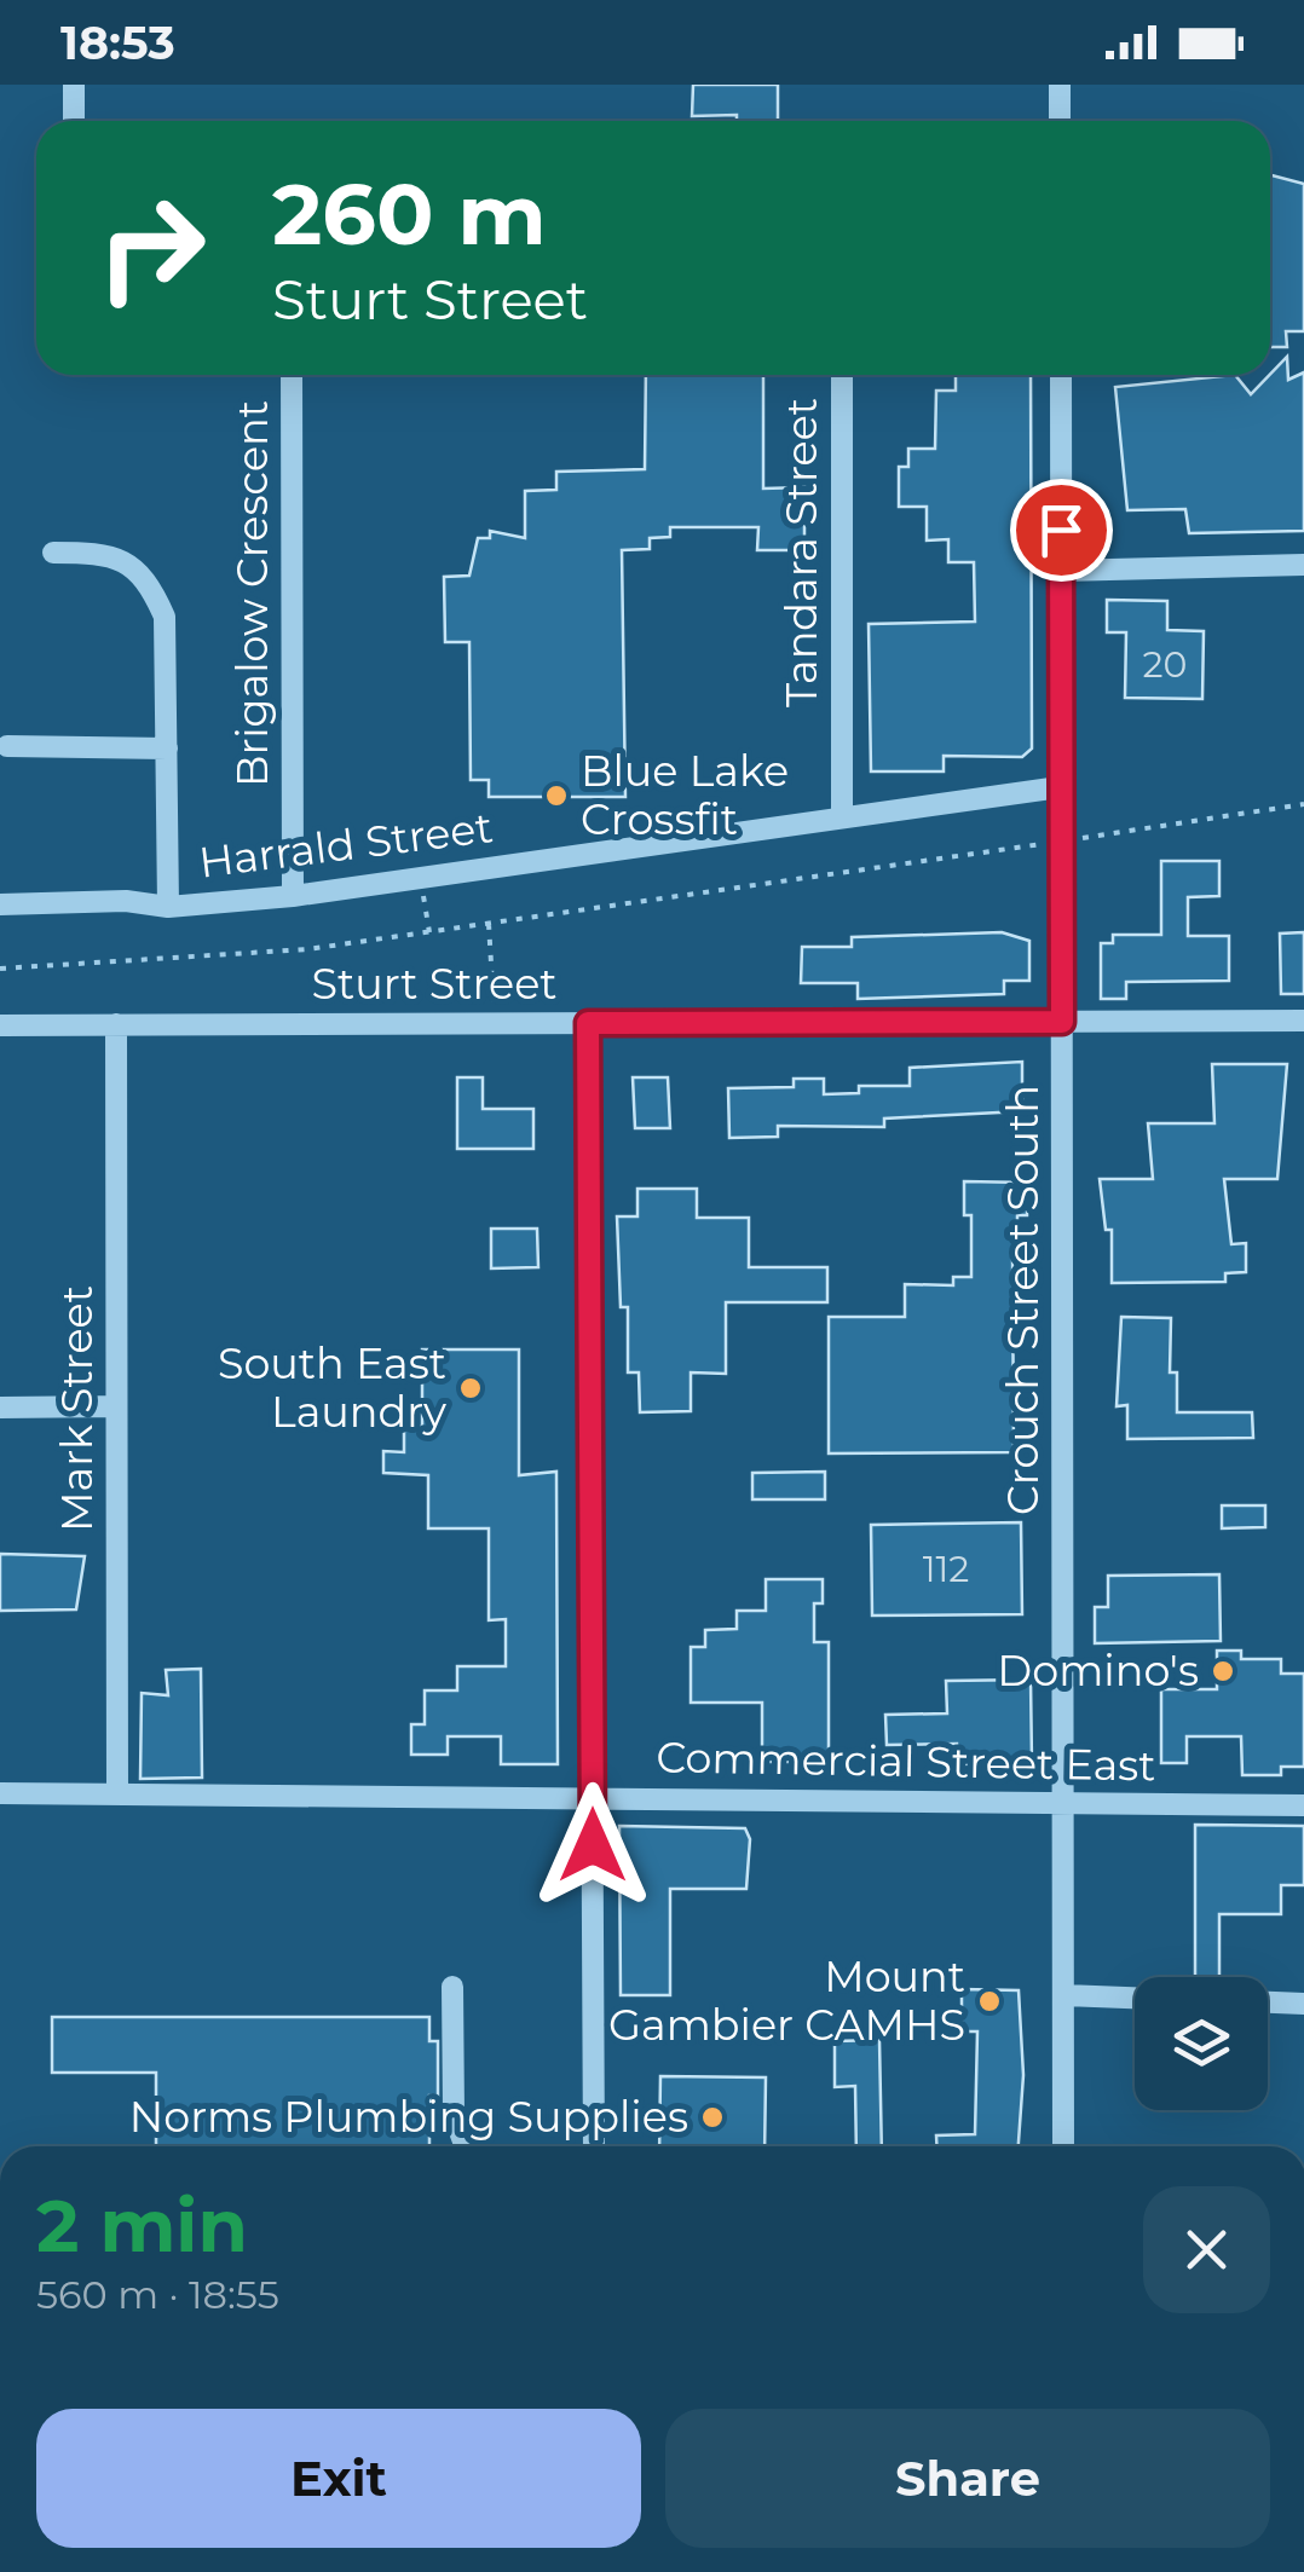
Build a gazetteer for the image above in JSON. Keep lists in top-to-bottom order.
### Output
{
  "streets": {
    "street": [
      "Tandara Street",
      "Brigalow Crescent",
      "Harrald Street",
      "Sturt Street",
      "Crouch Street South",
      "Mark Street",
      "Commercial Street East"
    ]
  },
  "crossings": [
    ["Tandara Street", "Harrald Street"],
    ["Brigalow Crescent", "Harrald Street"],
    ["Harrald Street", "Crouch Street South"],
    ["Sturt Street", "Crouch Street South"],
    ["Sturt Street", "Mark Street"],
    ["Crouch Street South", "Commercial Street East"],
    ["Mark Street", "Commercial Street East"]
  ],
  "places": [
    "Blue Lake Crossfit",
    "South East Laundry",
    "Domino's",
    "Mount Gambier CAMHS",
    "Norms Plumbing Supplies"
  ],
  "house_numbers": ["20", "112"],
  "page": {
    "status": "18:53",
    "turn": ["260 m", "Sturt Street"],
    "heading": ["2 min", "560 m · 18:55"],
    "buttons": ["Exit", "Share"]
  }
}
